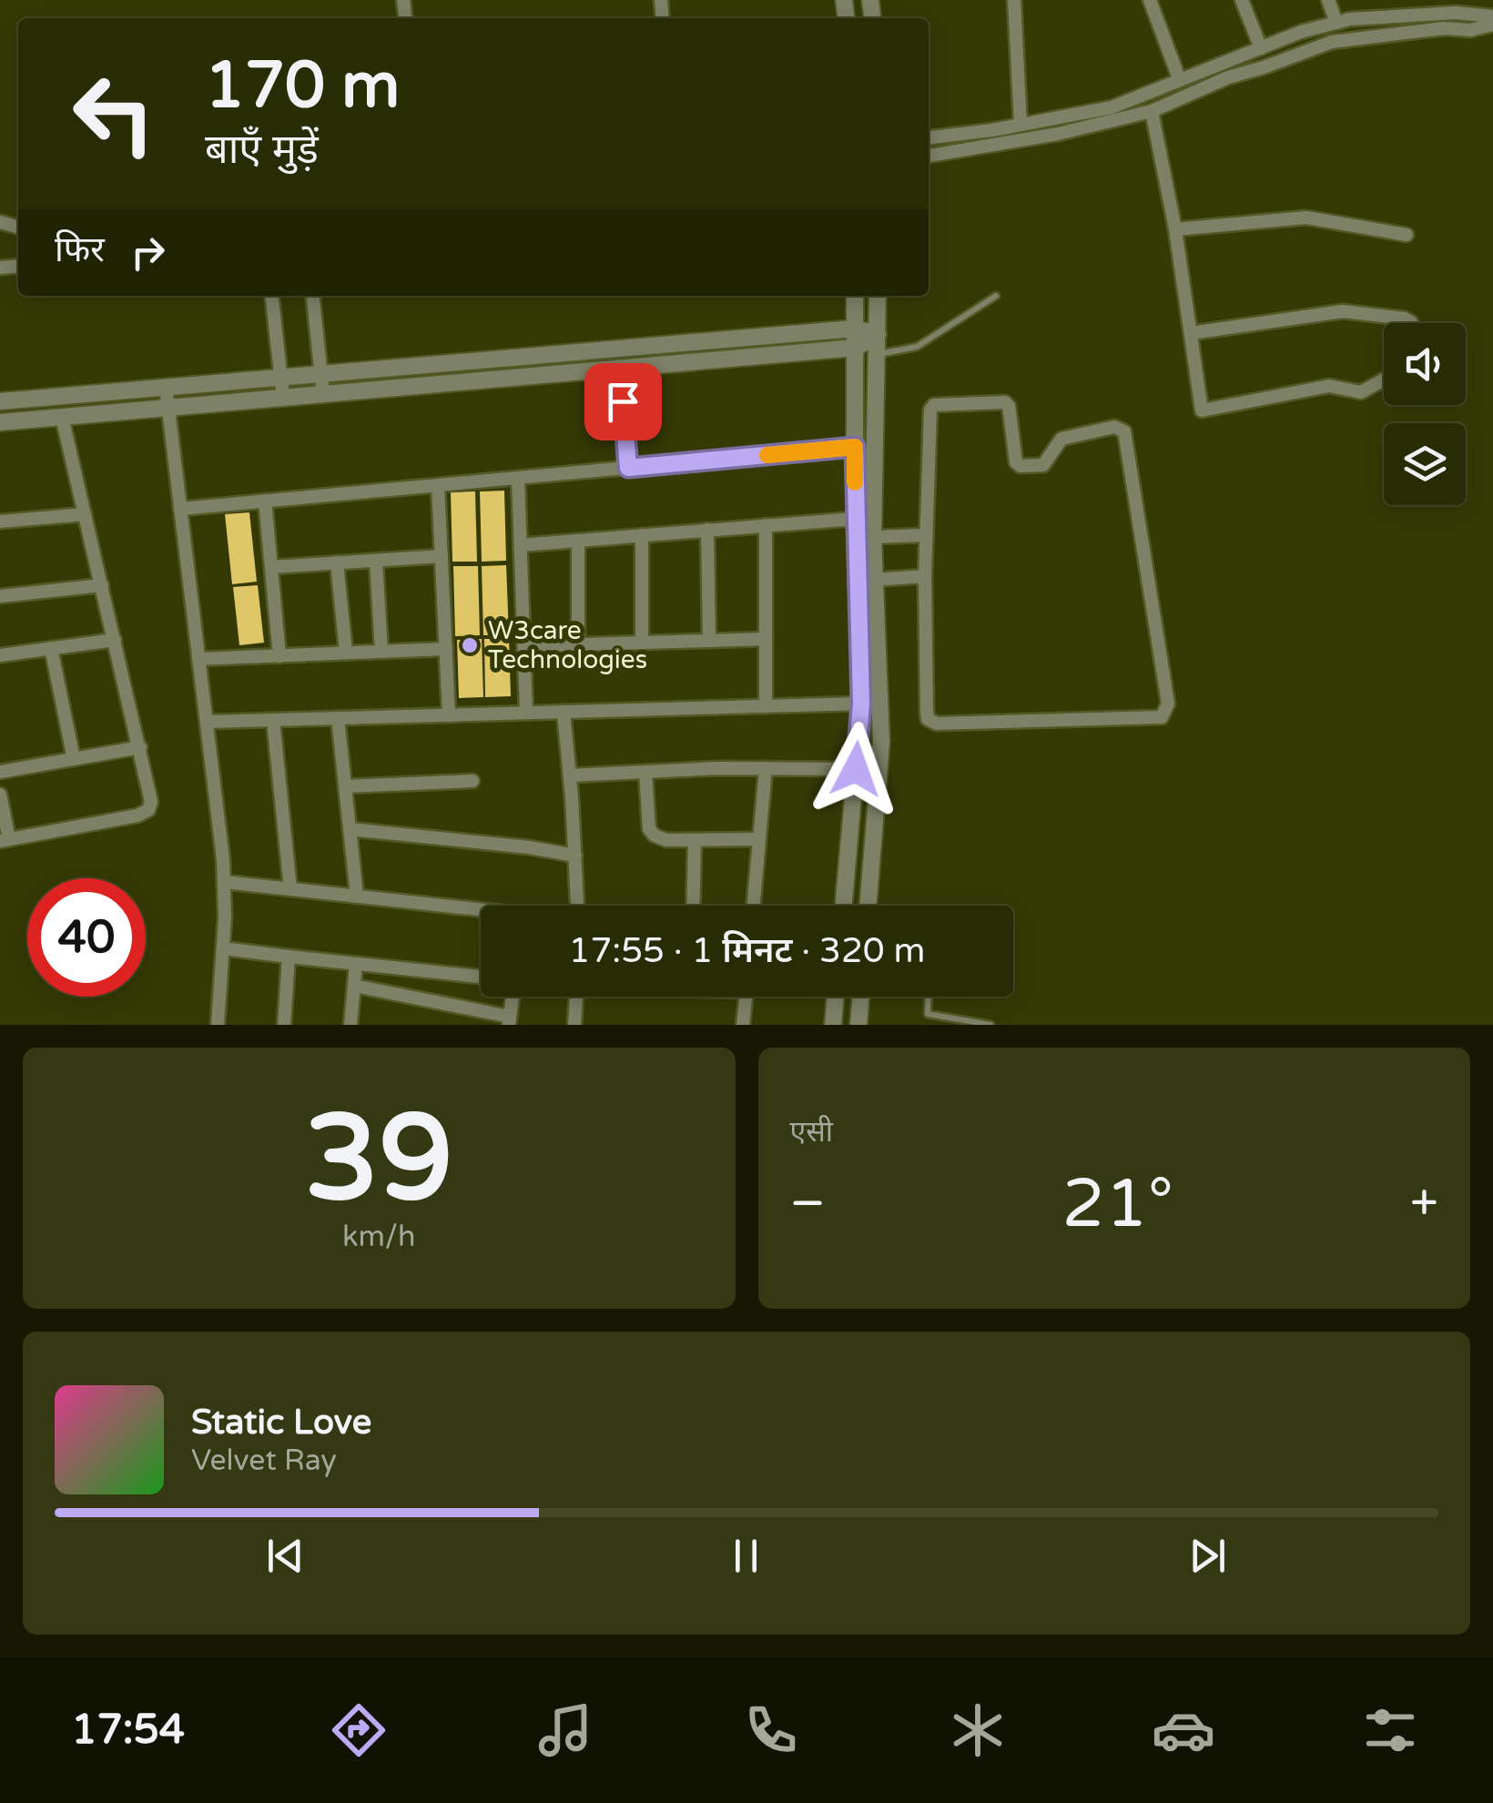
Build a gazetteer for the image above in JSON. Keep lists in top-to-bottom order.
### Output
{
  "places": ["W3care Technologies"],
  "page": {
    "turn": ["170 m", "बाएँ मुड़ें"],
    "then": "फिर",
    "limit": "40",
    "trip": "17:55 · 1 मिनट · 320 m",
    "tile": [
      ["39", "km/h"],
      "एसी"
    ],
    "heat": ["−", "21°", "+"],
    "song": ["Static Love", "Velvet Ray"],
    "tabs": "17:54"
  }
}
